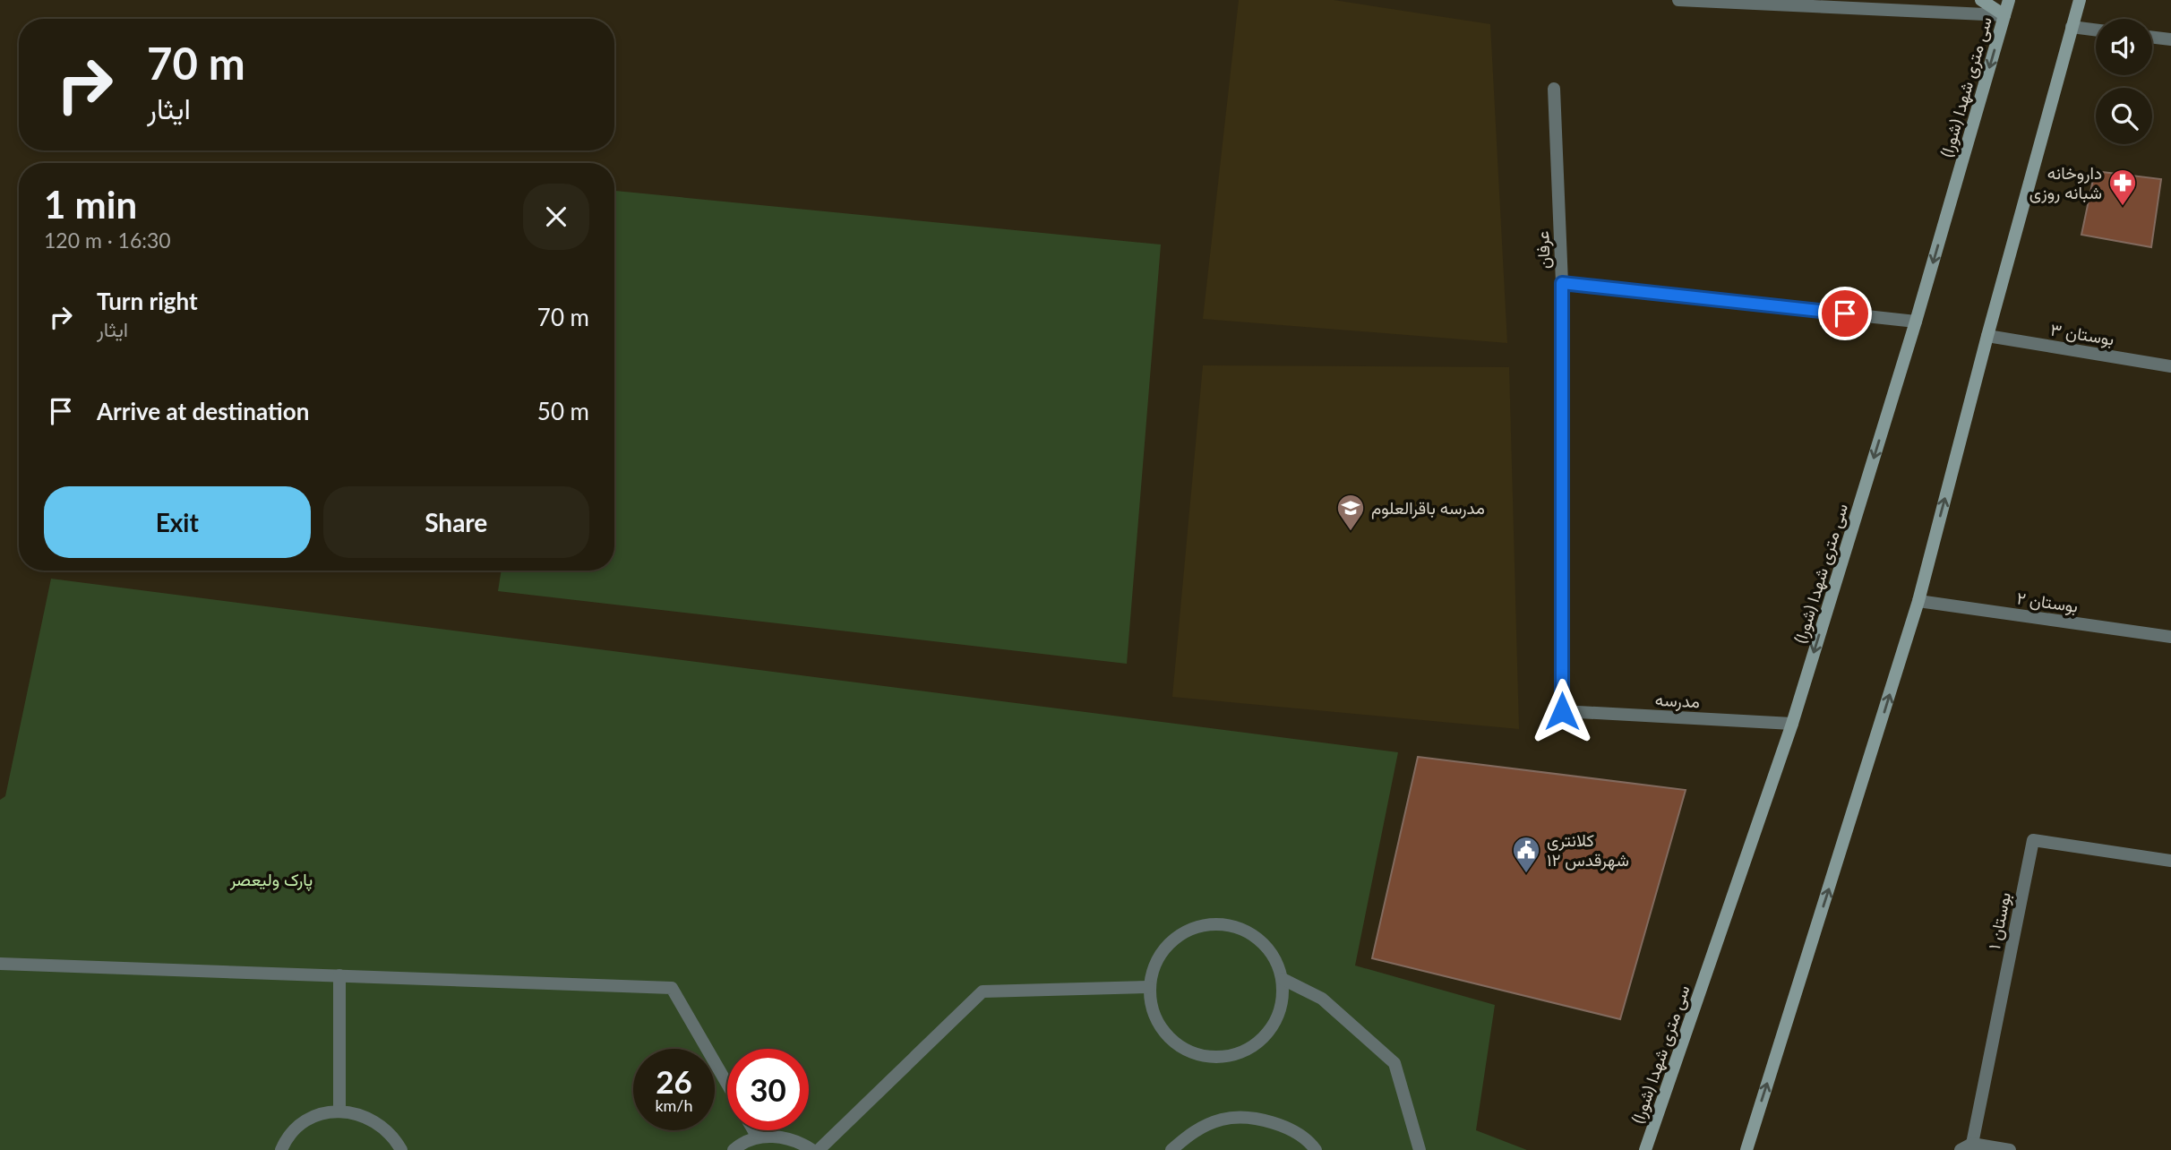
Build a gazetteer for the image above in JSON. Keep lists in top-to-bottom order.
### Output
{
  "streets": {
    "main road": ["سی متری شهدا (شورا)"],
    "street": [
      "عرفان",
      "بوستان ۳",
      "بوستان ۲",
      "مدرسه",
      "بوستان ۱"
    ]
  },
  "crossings": [
    ["سی متری شهدا (شورا)", "مدرسه"],
    ["عرفان", "مدرسه"]
  ],
  "parks": ["پارک ولیعصر"],
  "places": {
    "pharmacy": ["داروخانه شبانه روزی"],
    "school or university": ["مدرسه باقرالعلوم"],
    "public building": ["کلانتری ۱۲ شهرقدس"]
  },
  "page": {
    "turn": ["70 m", "ایثار"],
    "heading": ["1 min", "120 m · 16:30"],
    "list": [
      {
        "name": "Turn right",
        "note": "ایثار",
        "value": "70 m"
      },
      {
        "name": "Arrive at destination",
        "value": "50 m"
      }
    ],
    "buttons": ["Exit", "Share"],
    "speed": "26 km/h",
    "limit": "30"
  }
}
